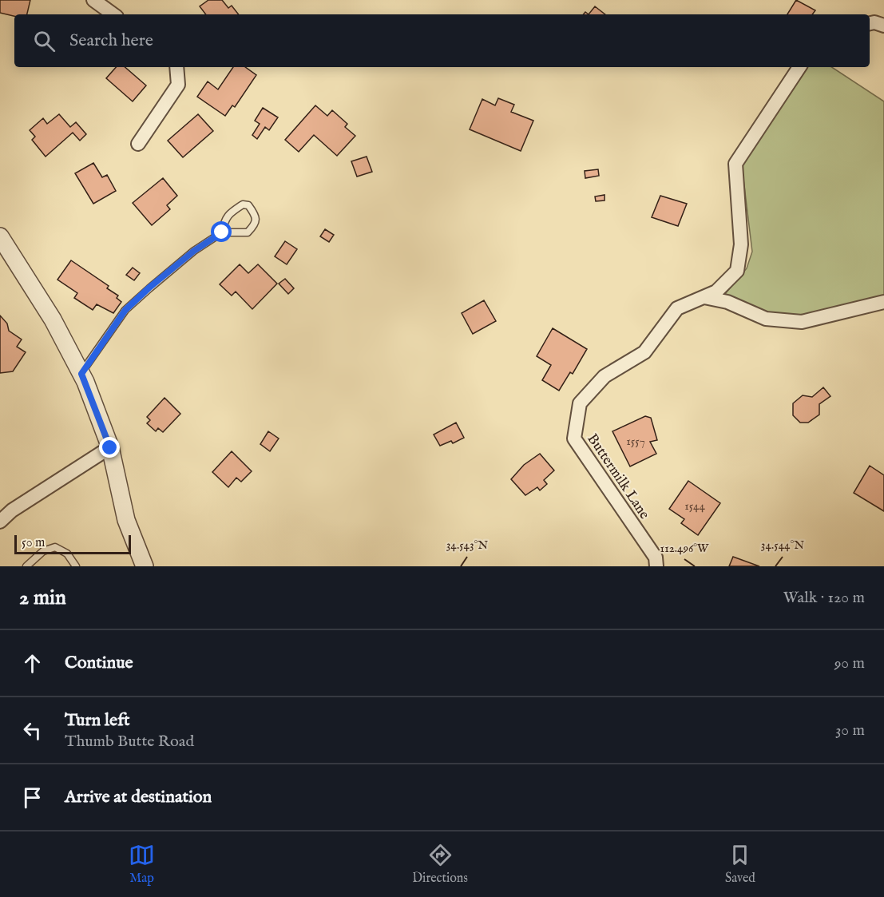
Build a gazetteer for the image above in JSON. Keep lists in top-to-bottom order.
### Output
{
  "streets": {
    "street": ["Buttermilk Lane"]
  },
  "house_numbers": ["1557", "1544"],
  "scale_bar": "50 m",
  "page": {
    "search": "Search here",
    "scale": "50 m",
    "heading": ["2 min", "Walk · 120 m"],
    "list": [
      ["Continue", "90 m"],
      ["Turn left", "Thumb Butte Road", "30 m"],
      "Arrive at destination"
    ],
    "nav": ["Map", "Directions", "Saved"]
  },
  "coordinates": ["34.543°N", "34.544°N", "112.496°W"]
}
